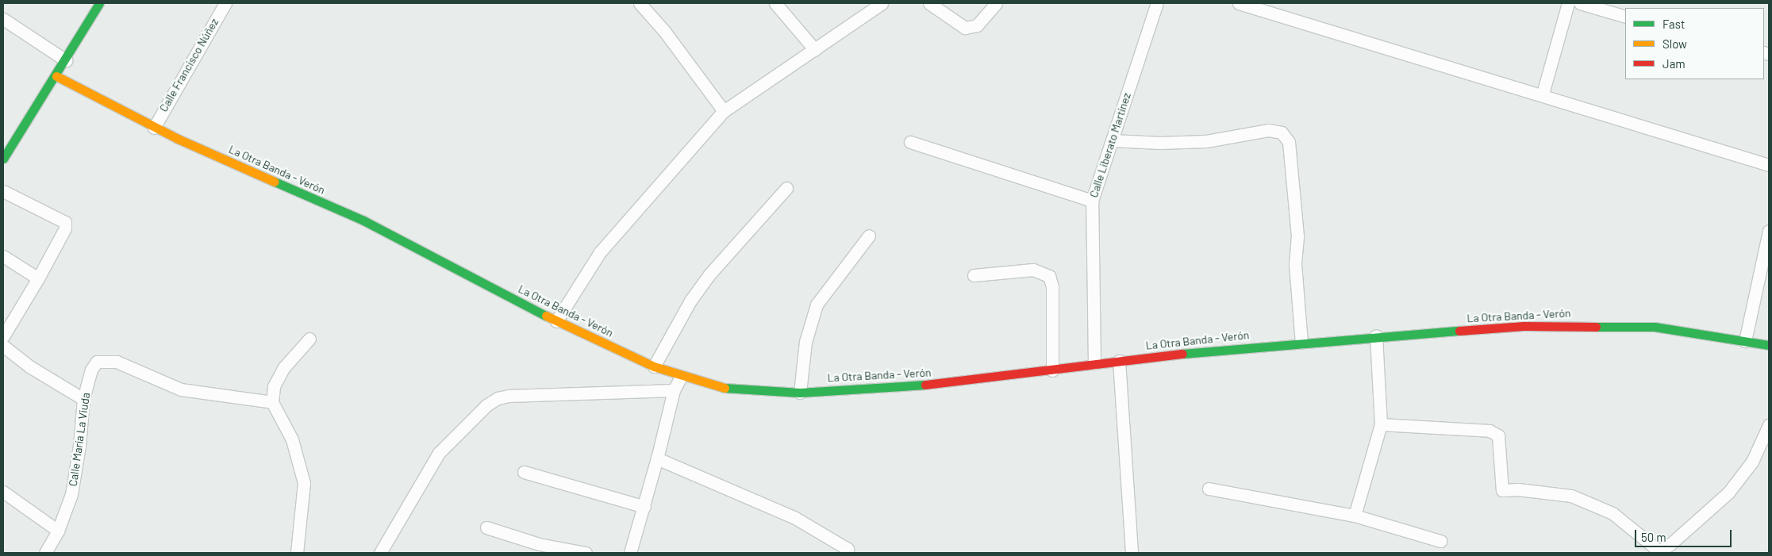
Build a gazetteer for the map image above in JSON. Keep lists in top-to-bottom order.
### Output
{
  "streets": {
    "main road": ["La Otra Banda - Verón"],
    "street": ["Calle Francisco Núñez", "Calle Liberato Martínez", "Calle María La Viuda"]
  },
  "crossings": [
    ["Calle Francisco Núñez", "La Otra Banda - Verón"],
    ["Calle Liberato Martínez", "La Otra Banda - Verón"]
  ],
  "legend": ["Fast", "Slow", "Jam"],
  "scale_bar": "50 m"
}
